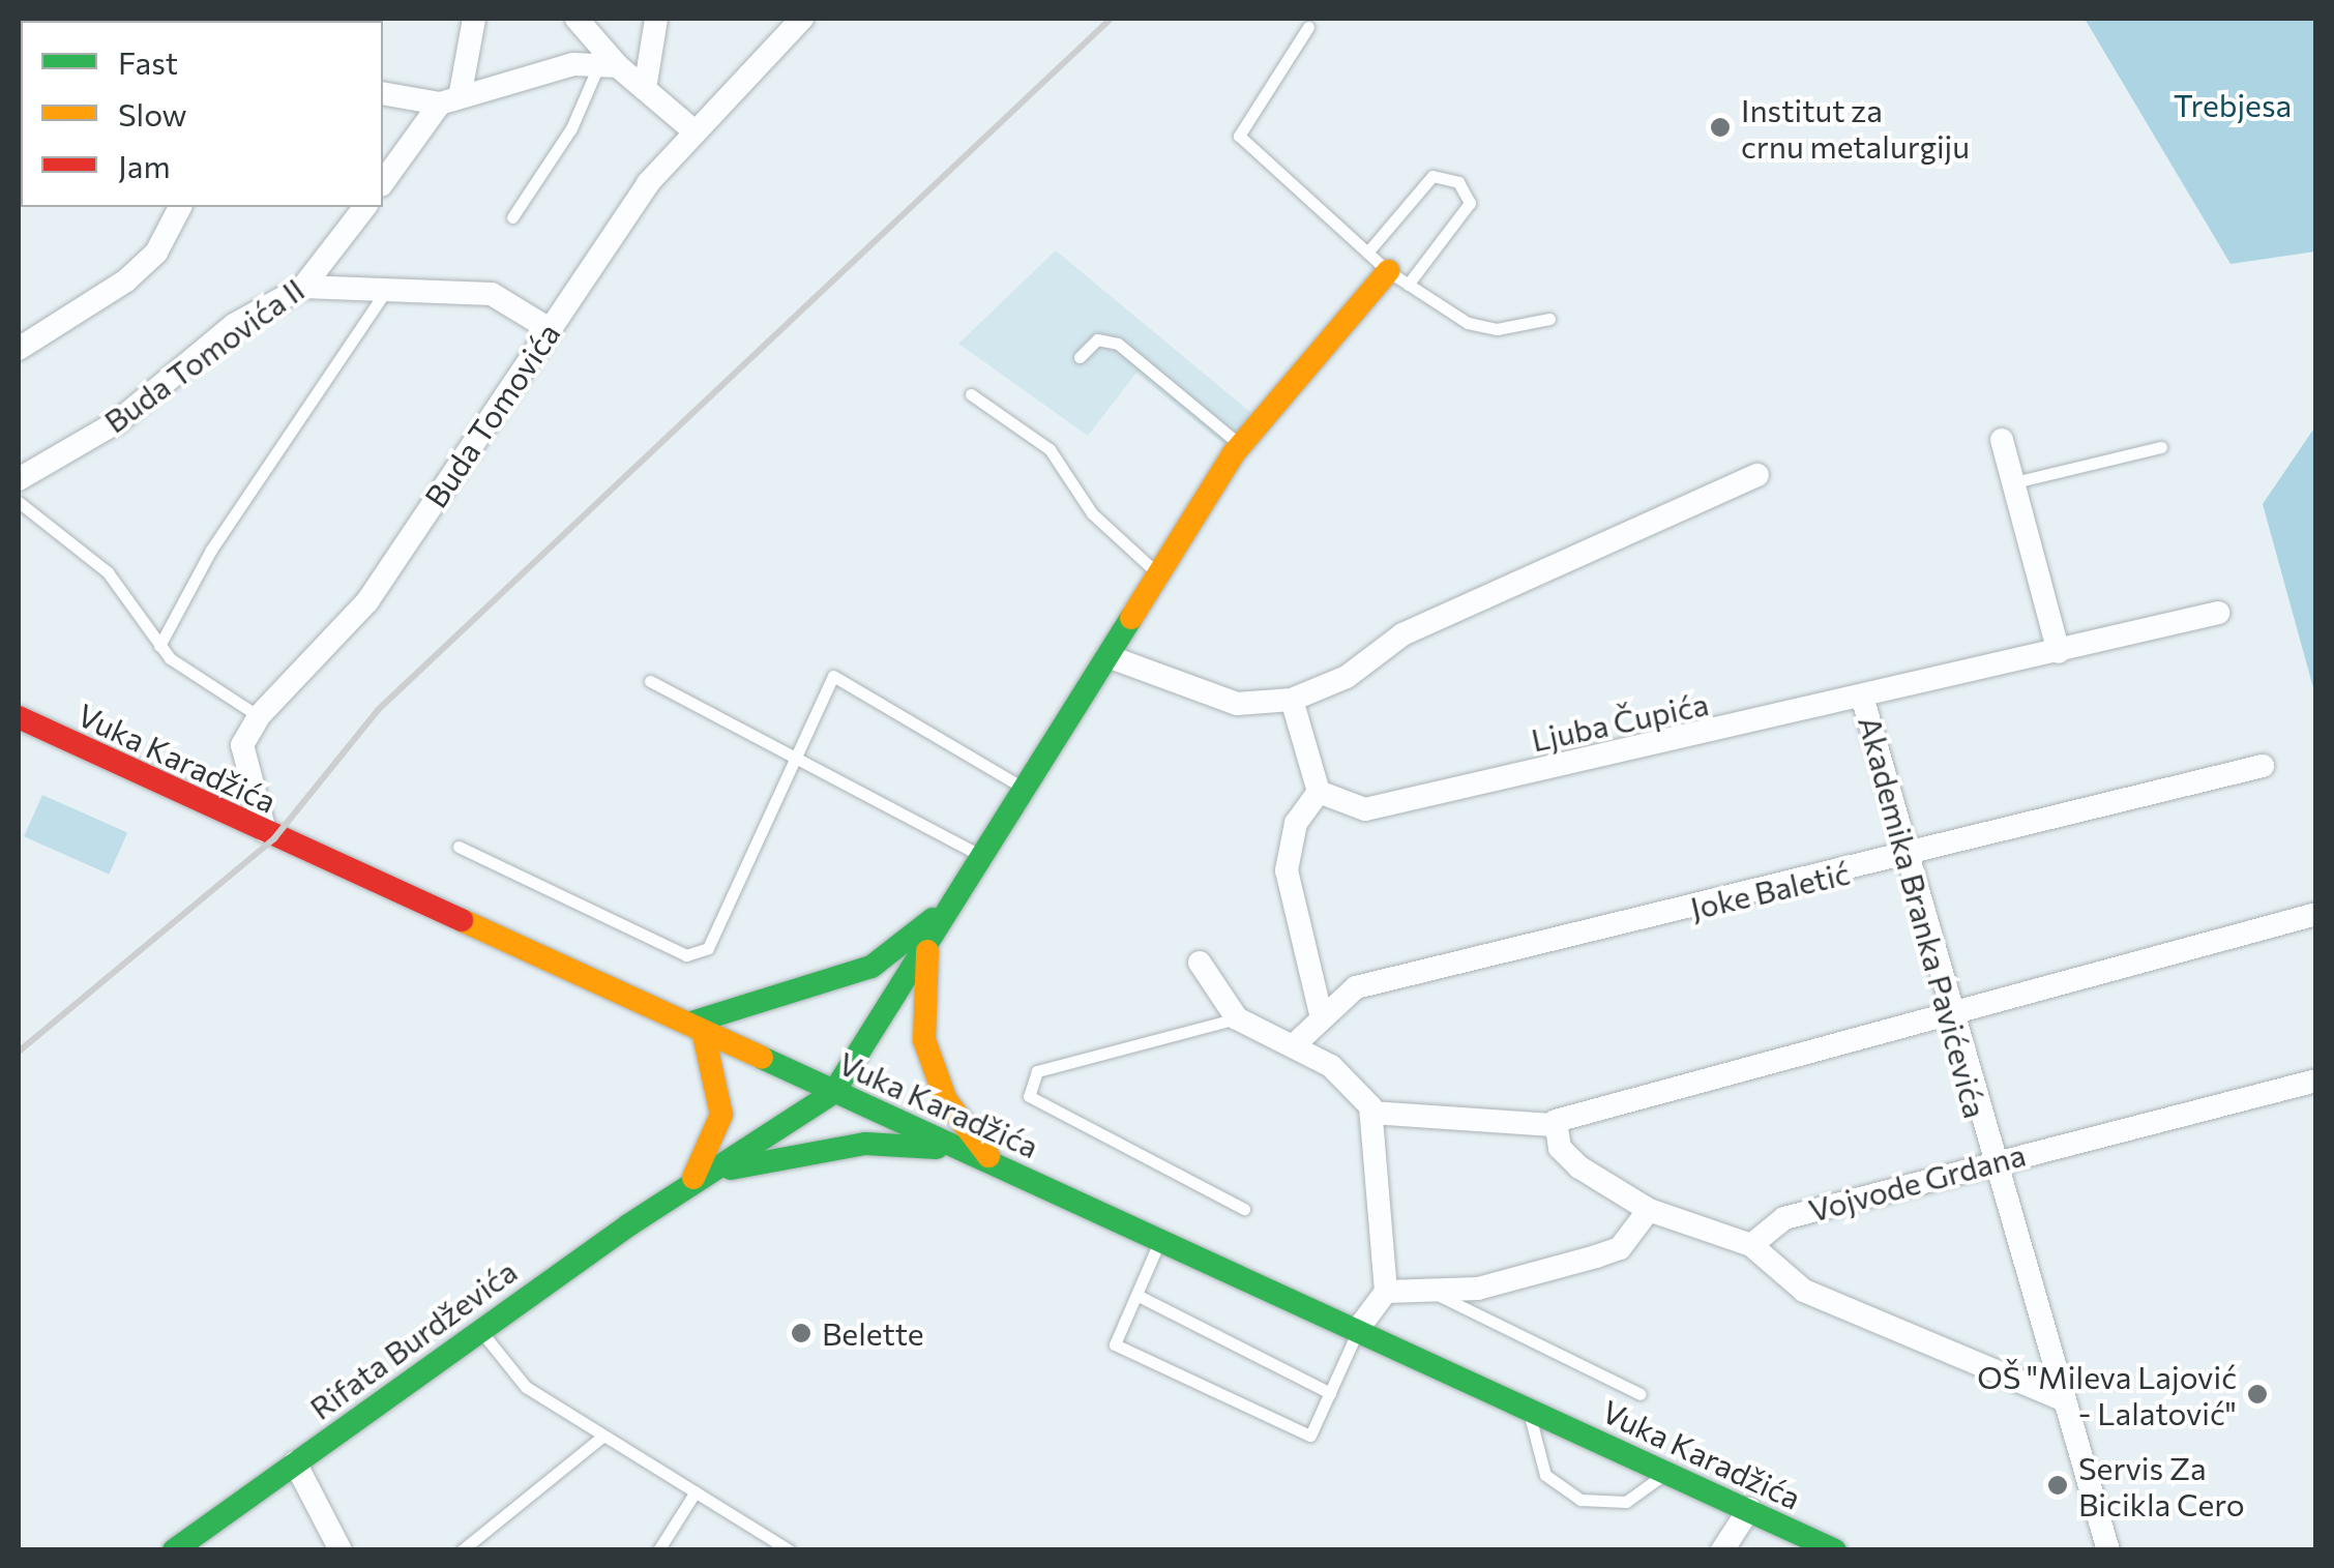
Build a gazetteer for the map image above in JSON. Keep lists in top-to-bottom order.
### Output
{
  "streets": {
    "street": [
      "Buda Tomovića II",
      "Buda Tomovića",
      "Ljuba Čupića",
      "Vuka Karadžića",
      "Joke Baletić",
      "Akademika Branka Pavićevića",
      "Vojvode Grdana",
      "Rifata Burdževića"
    ]
  },
  "crossings": [
    ["Buda Tomovića", "Vuka Karadžića"],
    ["Ljuba Čupića", "Akademika Branka Pavićevića"],
    ["Joke Baletić", "Akademika Branka Pavićevića"],
    ["Akademika Branka Pavićevića", "Vojvode Grdana"]
  ],
  "parks": ["Trebjesa"],
  "places": [
    "Institut za crnu metalurgiju",
    "Belette",
    "OŠ \"Mileva Lajović - Lalatović\"",
    "Servis Za Bicikla Cero"
  ],
  "legend": ["Fast", "Slow", "Jam"]
}
